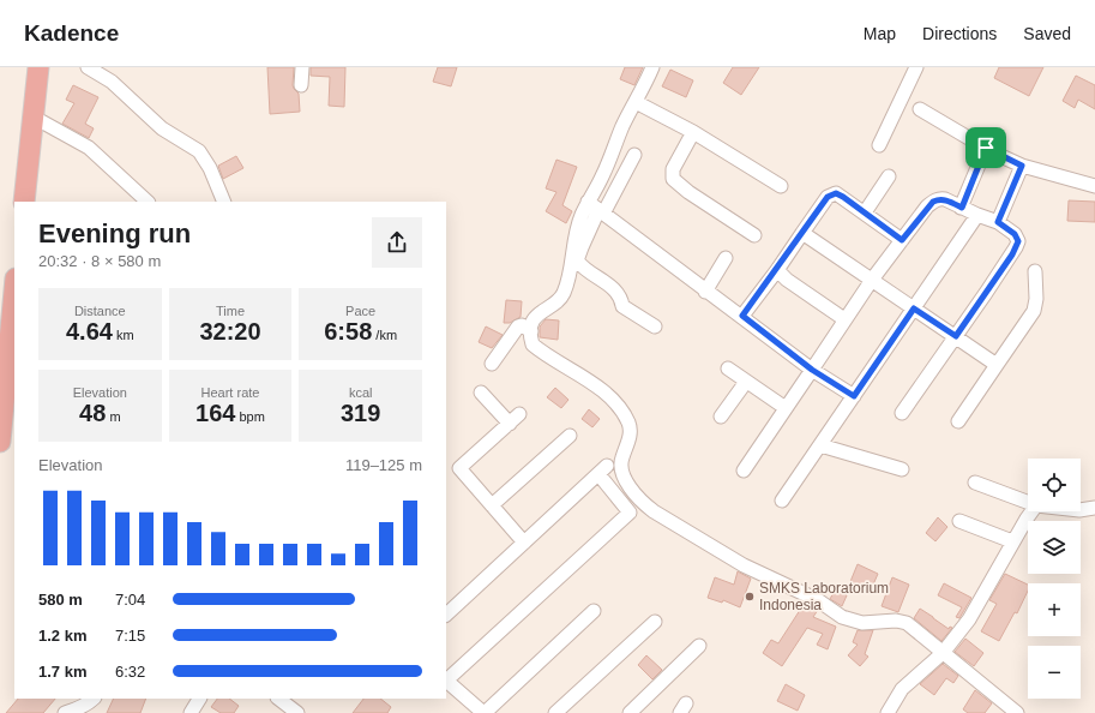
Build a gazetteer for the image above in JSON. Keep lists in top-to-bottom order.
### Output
{
  "places": ["SMKS Laboratorium Indonesia"],
  "page": {
    "header": "Kadence",
    "nav": ["Map", "Directions", "Saved"],
    "heading": ["Evening run", "20:32 · 8 × 580 m"],
    "stats": [
      ["Distance", "4.64 km"],
      ["Time", "32:20"],
      ["Pace", "6:58 /km"],
      ["Elevation", "48 m"],
      ["Heart rate", "164 bpm"],
      ["kcal", "319"]
    ],
    "chart": ["Elevation", "119–125 m"],
    "map_buttons": ["+", "−"],
    "list": [
      {
        "name": "580 m",
        "note": "7:04"
      },
      {
        "name": "1.2 km",
        "note": "7:15"
      },
      {
        "name": "1.7 km",
        "note": "6:32"
      }
    ]
  }
}
